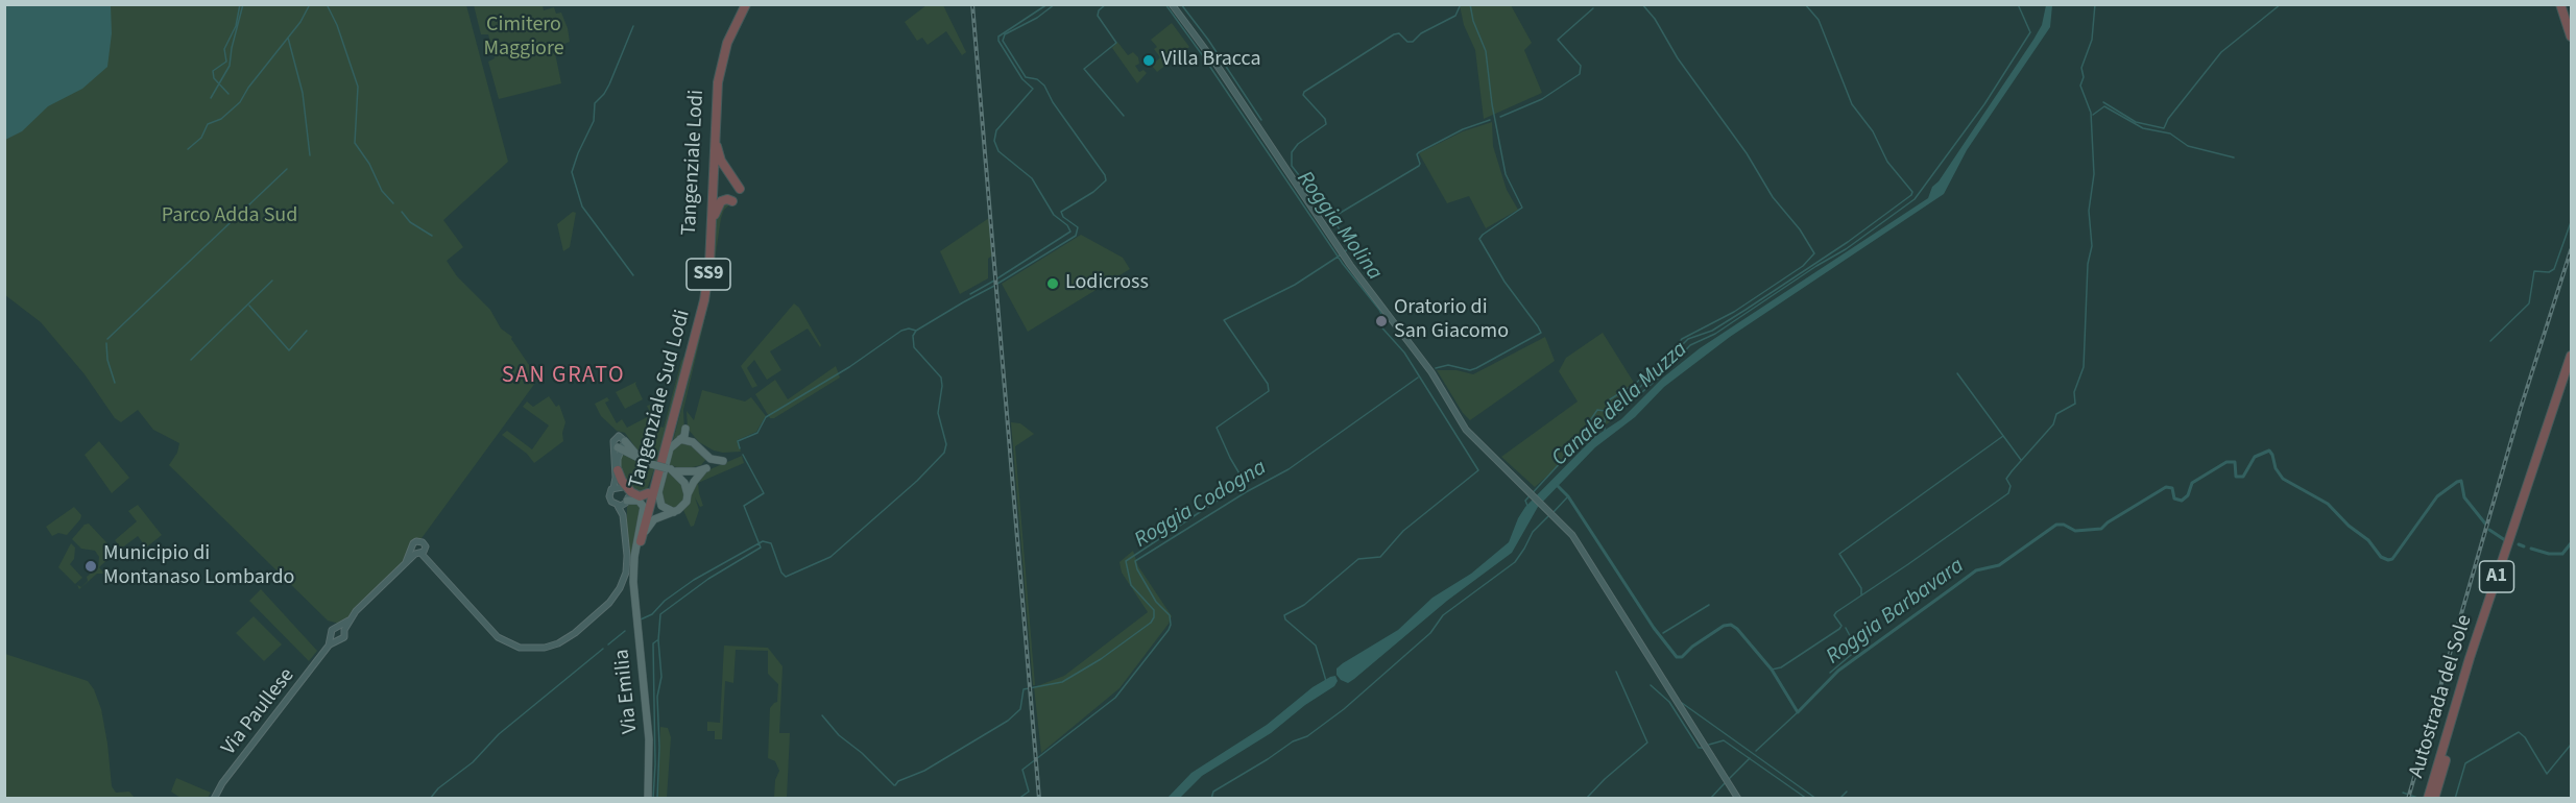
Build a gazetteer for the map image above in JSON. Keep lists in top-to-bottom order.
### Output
{
  "streets": {
    "highway": [
      "Tangenziale Lodi",
      "SS9",
      "Tangenziale Sud Lodi",
      "A1",
      "Autostrada del Sole"
    ],
    "main road": ["Via Emilia", "Via Paullese"]
  },
  "crossings": [
    ["Tangenziale Lodi", "Tangenziale Sud Lodi"],
    ["Tangenziale Lodi", "Via Emilia"]
  ],
  "districts": ["SAN GRATO"],
  "water": [
    "Roggia Molina",
    "Canale della Muzza",
    "Roggia Codogna",
    "Roggia Barbavara"
  ],
  "parks": ["Cimitero Maggiore", "Parco Adda Sud"],
  "places": [
    "Villa Bracca",
    "Lodicross",
    "Oratorio di San Giacomo",
    "Municipio di Montanaso Lombardo"
  ]
}
